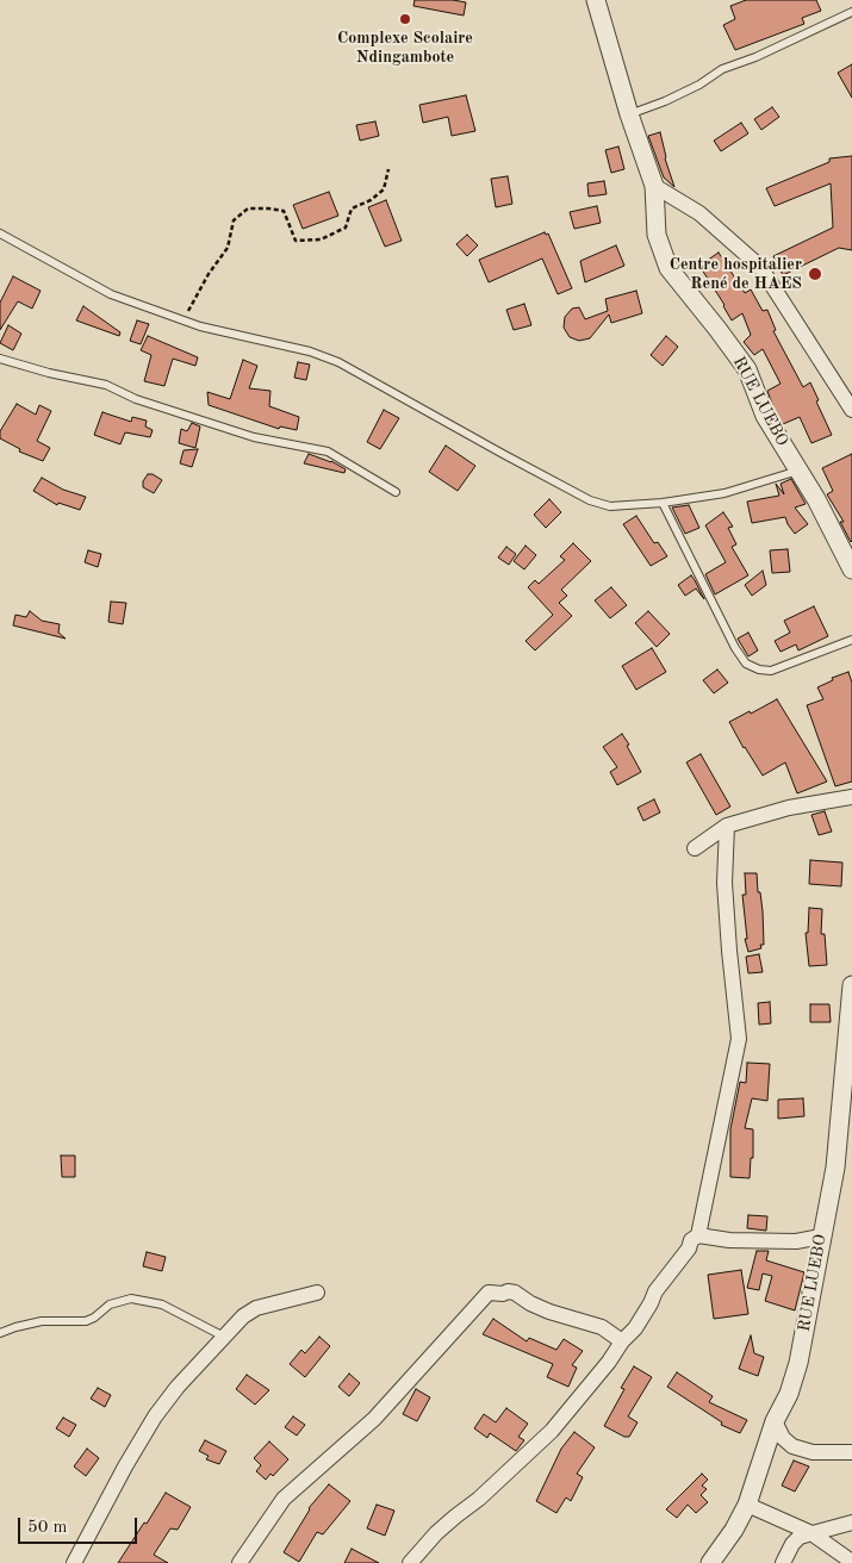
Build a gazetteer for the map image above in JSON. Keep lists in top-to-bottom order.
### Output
{
  "streets": {
    "street": ["RUE LUEBO"]
  },
  "places": ["Complexe Scolaire Ndingambote", "Centre hospitalier René de HAES"],
  "scale_bar": "50 m"
}
